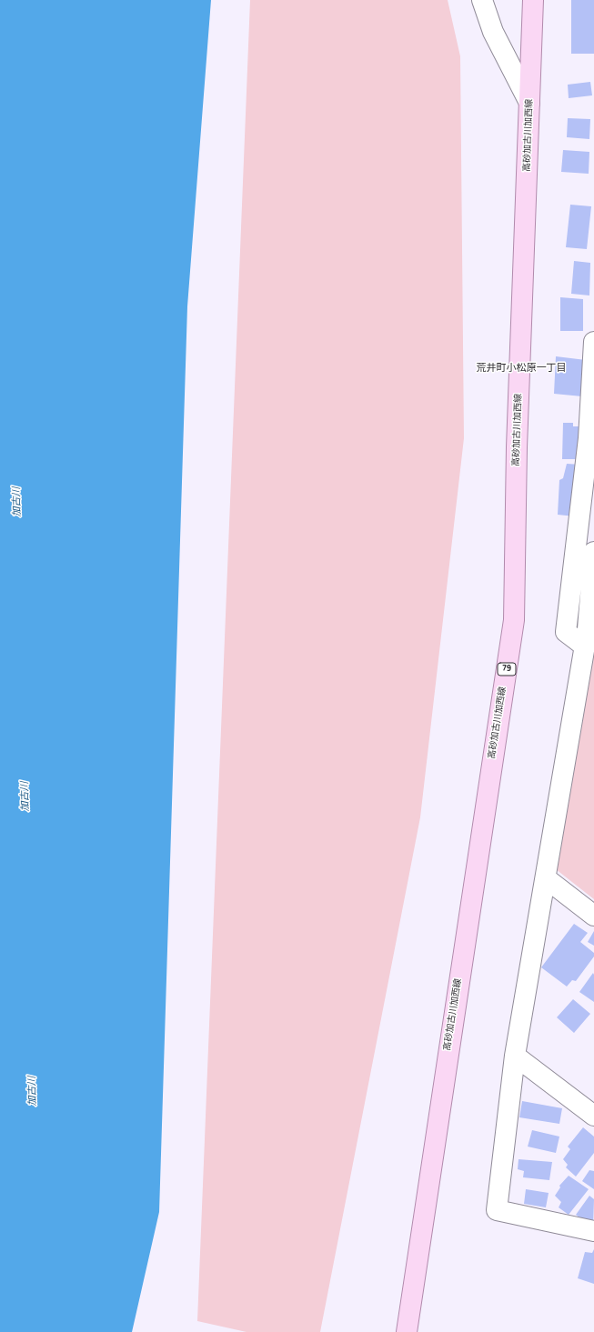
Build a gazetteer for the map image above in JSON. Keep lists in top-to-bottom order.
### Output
{
  "streets": {
    "main road": ["高砂加古川加西線", "79"]
  },
  "districts": ["荒井町小松原一丁目"],
  "water": ["加古川"]
}
